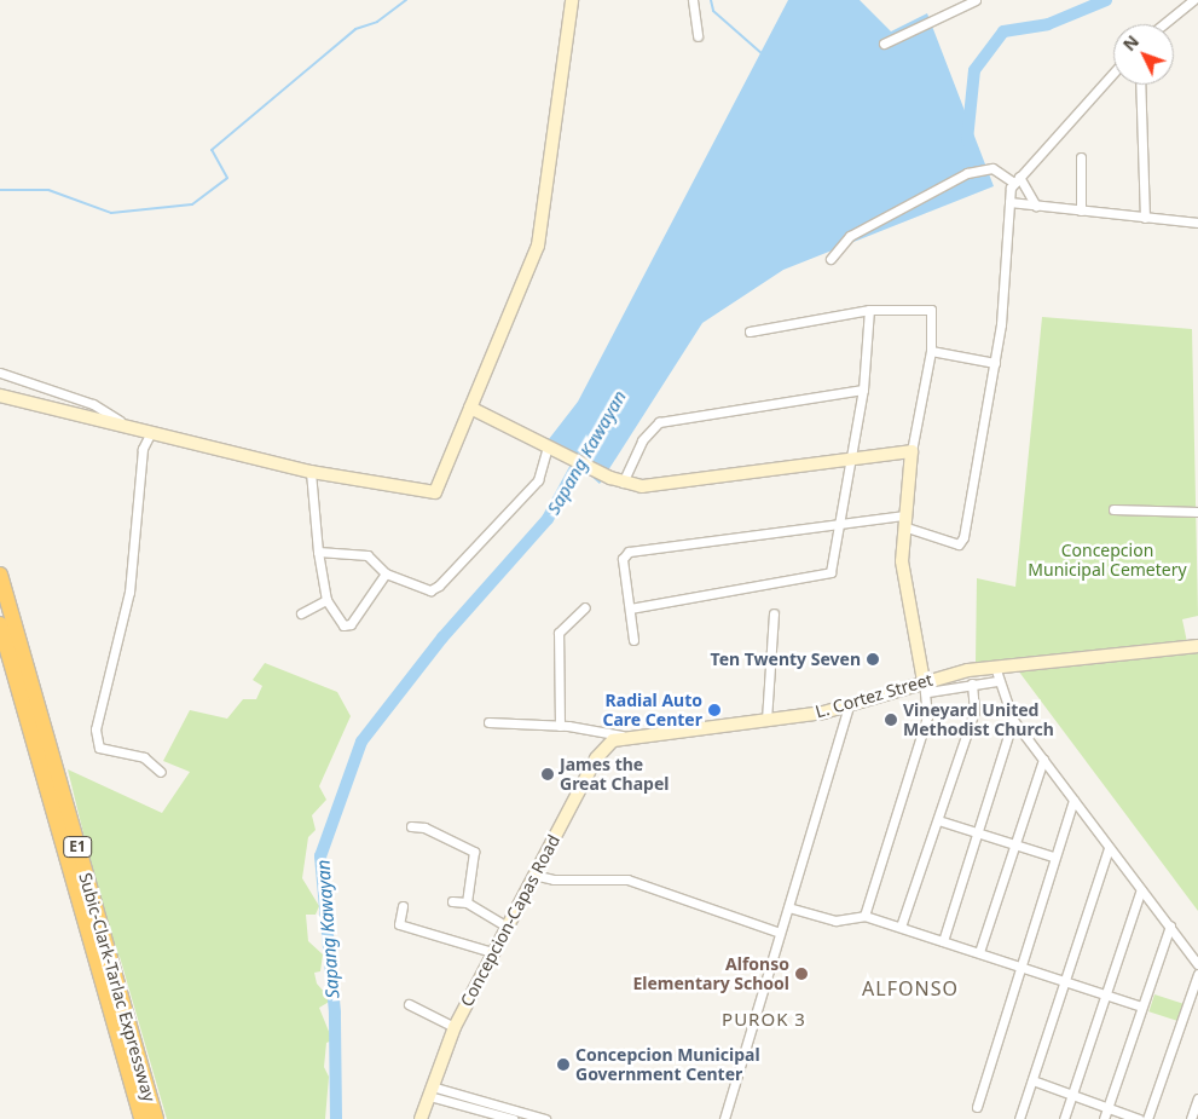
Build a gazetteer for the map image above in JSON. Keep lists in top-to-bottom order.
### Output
{
  "streets": {
    "highway": ["E1", "Subic-Clark-Tarlac Expressway"],
    "street": ["L. Cortez Street", "Concepcion-Capas Road"]
  },
  "crossings": [
    ["L. Cortez Street", "Concepcion-Capas Road"]
  ],
  "districts": ["ALFONSO", "PUROK 3"],
  "water": ["Sapang Kawayan"],
  "parks": ["Concepcion Municipal Cemetery"],
  "places": [
    "Ten Twenty Seven",
    "Radial Auto Care Center",
    "Vineyard United Methodist Church",
    "James the Great Chapel",
    "Alfonso Elementary School",
    "Concepcion Municipal Government Center"
  ],
  "north": "top left"
}
